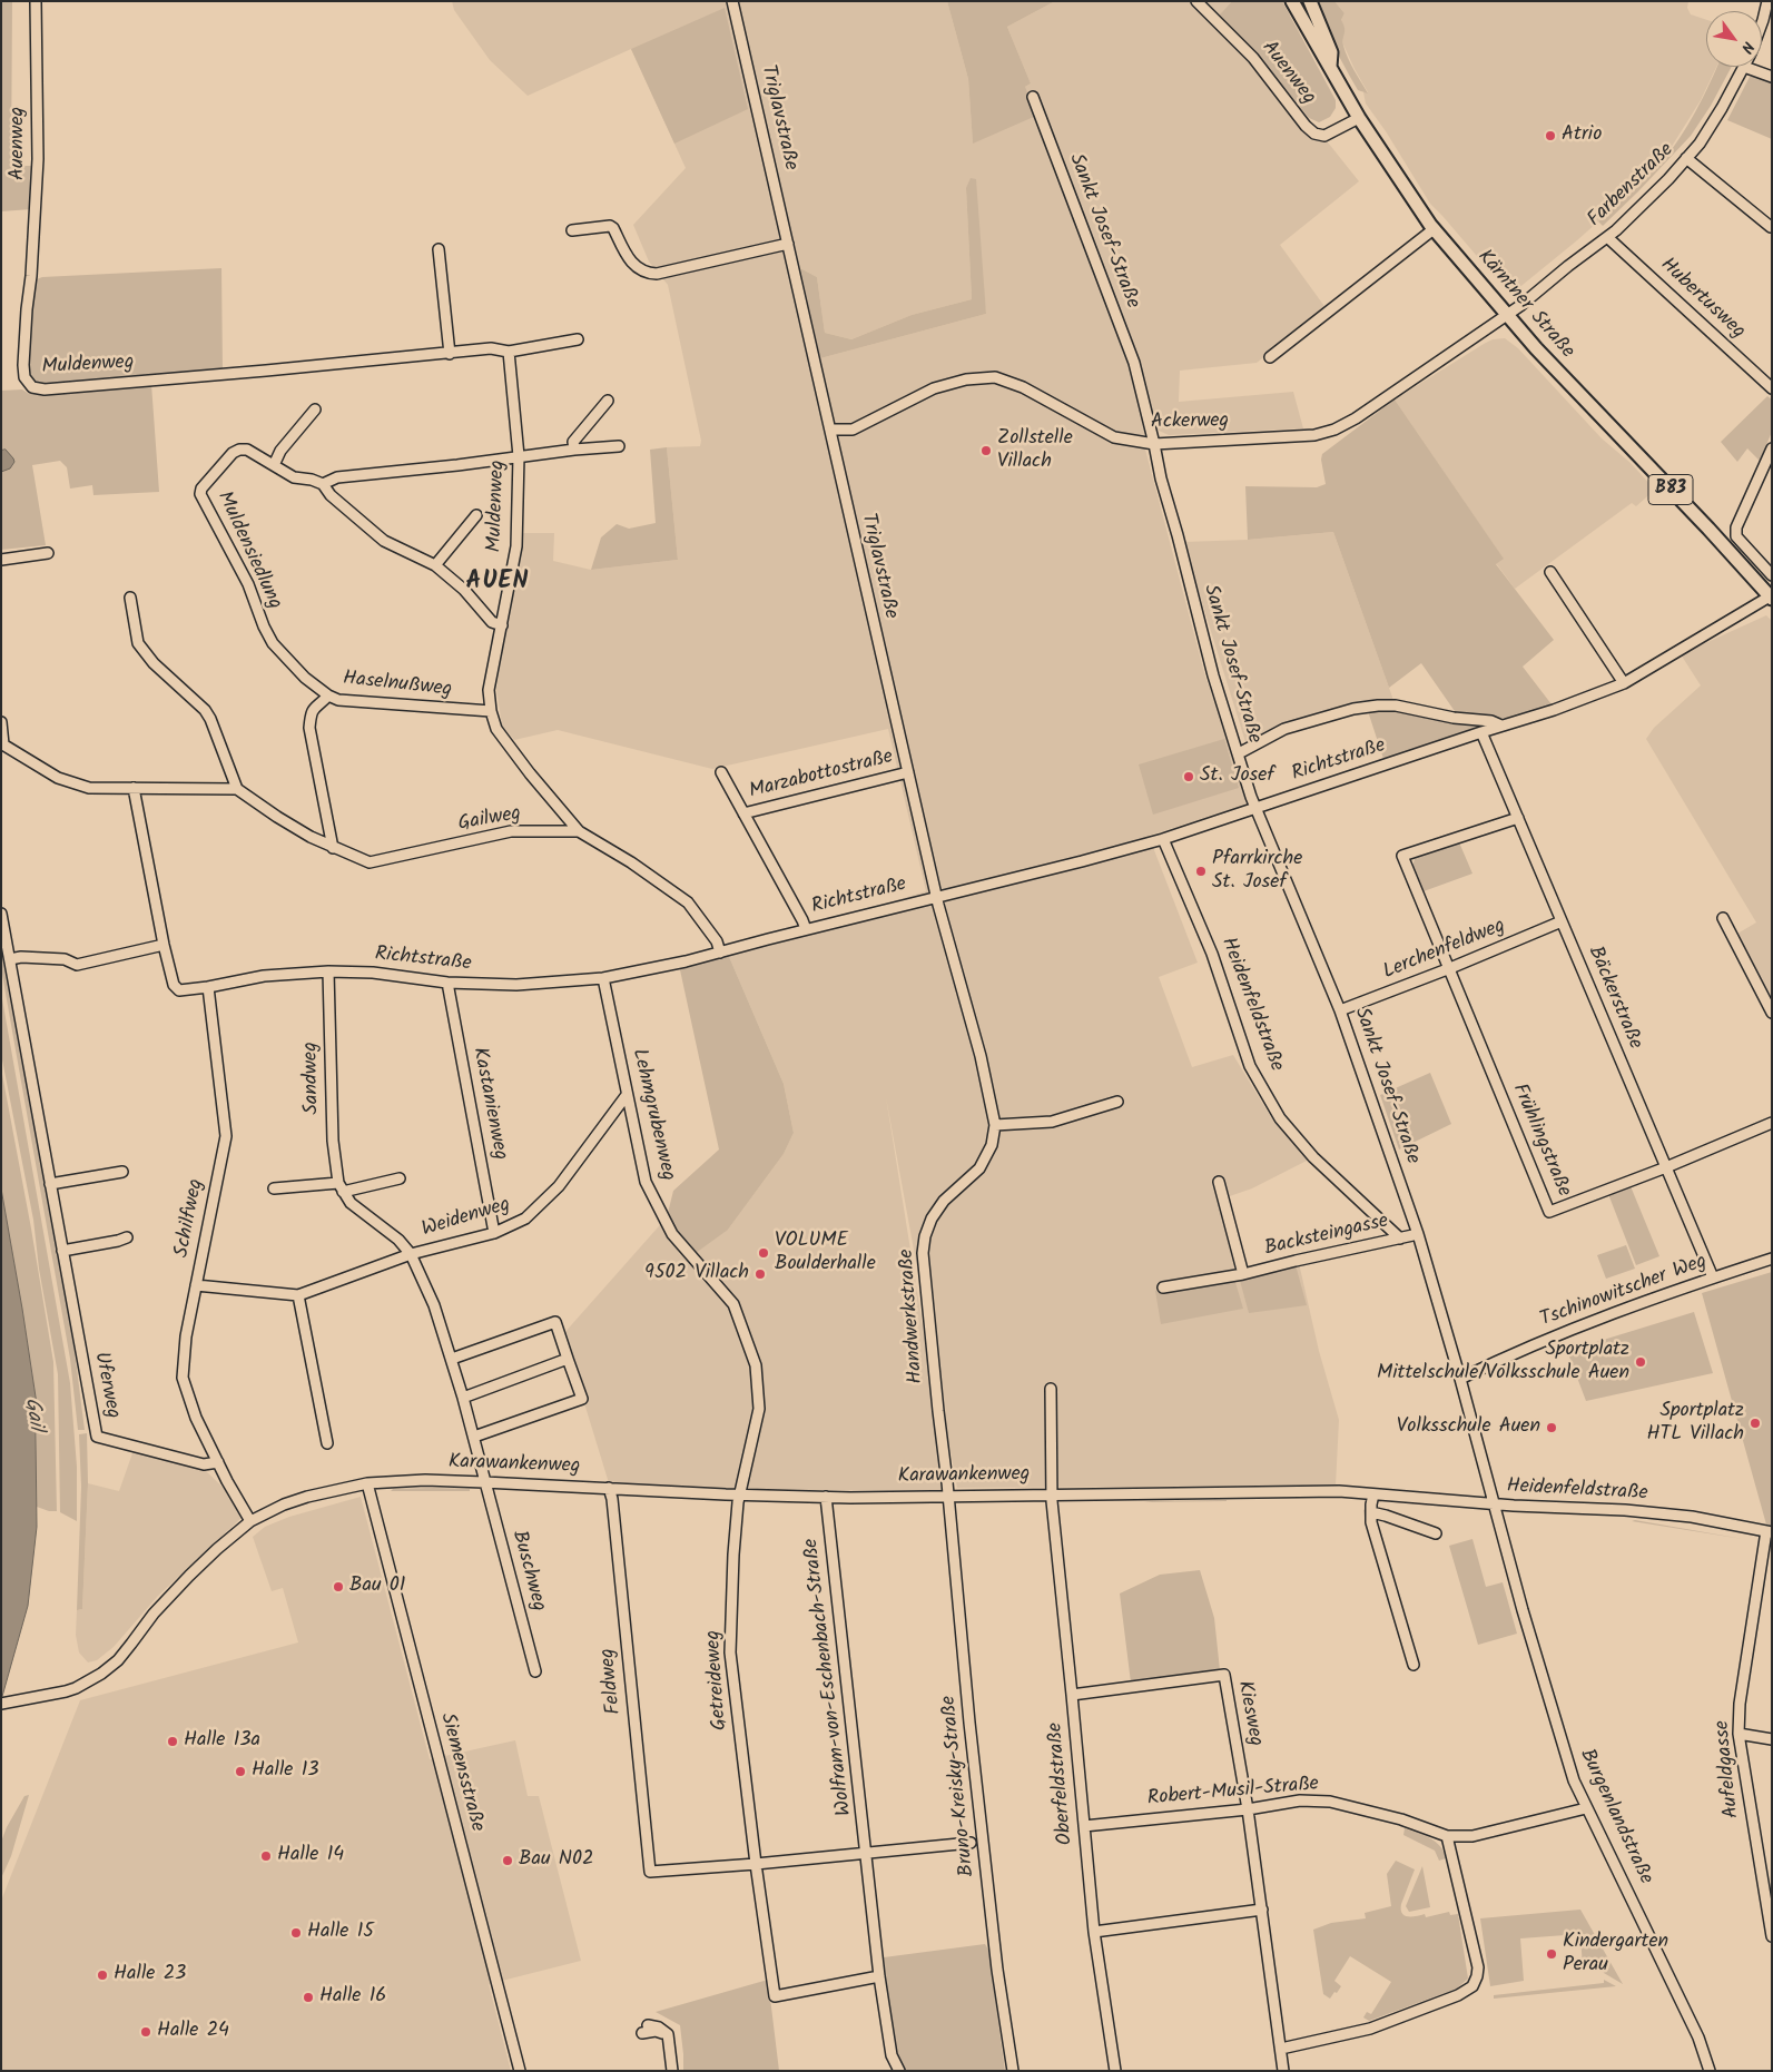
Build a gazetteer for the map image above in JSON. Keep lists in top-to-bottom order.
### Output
{
  "streets": {
    "main road": ["Kärntner Straße", "B83"],
    "street": [
      "Auenweg",
      "Triglavstraße",
      "Farbenstraße",
      "Sankt Josef-Straße",
      "Hubertusweg",
      "Muldenweg",
      "Ackerweg",
      "Muldensiedlung",
      "Haselnußweg",
      "Richtstraße",
      "Marzabottostraße",
      "Gailweg",
      "Lerchenfeldweg",
      "Bäckerstraße",
      "Heidenfeldstraße",
      "Sandweg",
      "Kastanienweg",
      "Lehmgrubenweg",
      "Frühlingstraße",
      "Schilfweg",
      "Weidenweg",
      "Backsteingasse",
      "Tschinowitscher Weg",
      "Handwerkstraße",
      "Uferweg",
      "Karawankenweg",
      "Buschweg",
      "Wolfram-von-Eschenbach-Straße",
      "Getreideweg",
      "Feldweg",
      "Kiesweg",
      "Aufeldgasse",
      "Siemensstraße",
      "Oberfeldstraße",
      "Bruno-Kreisky-Straße",
      "Robert-Musil-Straße",
      "Burgenlandstraße"
    ]
  },
  "crossings": [
    ["Auenweg", "Kärntner Straße"],
    ["Auenweg", "Muldenweg"],
    ["Triglavstraße", "Ackerweg"],
    ["Triglavstraße", "Richtstraße"],
    ["Triglavstraße", "Marzabottostraße"],
    ["Triglavstraße", "Handwerkstraße"],
    ["Farbenstraße", "Hubertusweg"],
    ["Farbenstraße", "Kärntner Straße"],
    ["Farbenstraße", "Ackerweg"],
    ["Sankt Josef-Straße", "Ackerweg"],
    ["Sankt Josef-Straße", "Richtstraße"],
    ["Sankt Josef-Straße", "Lerchenfeldweg"],
    ["Sankt Josef-Straße", "Heidenfeldstraße"],
    ["Sankt Josef-Straße", "Backsteingasse"],
    ["Kärntner Straße", "Ackerweg"],
    ["Kärntner Straße", "Richtstraße"],
    ["Muldenweg", "Haselnußweg"],
    ["Muldenweg", "Gailweg"],
    ["Muldensiedlung", "Haselnußweg"],
    ["Haselnußweg", "Gailweg"],
    ["Richtstraße", "Marzabottostraße"],
    ["Richtstraße", "Gailweg"],
    ["Richtstraße", "Bäckerstraße"],
    ["Richtstraße", "Heidenfeldstraße"],
    ["Richtstraße", "Sandweg"],
    ["Richtstraße", "Kastanienweg"],
    ["Richtstraße", "Lehmgrubenweg"],
    ["Richtstraße", "Schilfweg"],
    ["Richtstraße", "Handwerkstraße"],
    ["Lerchenfeldweg", "Bäckerstraße"],
    ["Lerchenfeldweg", "Frühlingstraße"],
    ["Bäckerstraße", "Frühlingstraße"],
    ["Bäckerstraße", "Tschinowitscher Weg"],
    ["Heidenfeldstraße", "Backsteingasse"],
    ["Heidenfeldstraße", "Tschinowitscher Weg"],
    ["Heidenfeldstraße", "Karawankenweg"],
    ["Heidenfeldstraße", "Aufeldgasse"],
    ["Heidenfeldstraße", "Burgenlandstraße"],
    ["Kastanienweg", "Weidenweg"],
    ["Lehmgrubenweg", "Weidenweg"],
    ["Lehmgrubenweg", "Karawankenweg"],
    ["Lehmgrubenweg", "Getreideweg"],
    ["Schilfweg", "Weidenweg"],
    ["Schilfweg", "Uferweg"],
    ["Schilfweg", "Karawankenweg"],
    ["Handwerkstraße", "Karawankenweg"],
    ["Handwerkstraße", "Bruno-Kreisky-Straße"],
    ["Karawankenweg", "Buschweg"],
    ["Karawankenweg", "Wolfram-von-Eschenbach-Straße"],
    ["Karawankenweg", "Getreideweg"],
    ["Karawankenweg", "Feldweg"],
    ["Karawankenweg", "Siemensstraße"],
    ["Karawankenweg", "Oberfeldstraße"],
    ["Karawankenweg", "Bruno-Kreisky-Straße"],
    ["Karawankenweg", "Burgenlandstraße"],
    ["Wolfram-von-Eschenbach-Straße", "Getreideweg"],
    ["Getreideweg", "Feldweg"],
    ["Kiesweg", "Oberfeldstraße"],
    ["Kiesweg", "Robert-Musil-Straße"],
    ["Oberfeldstraße", "Robert-Musil-Straße"],
    ["Robert-Musil-Straße", "Burgenlandstraße"]
  ],
  "districts": ["AUEN"],
  "water": ["Gail"],
  "places": [
    "Atrio",
    "Zollstelle Villach",
    "St. Josef",
    "Pfarrkirche St. Josef",
    "VOLUME Boulderhalle",
    "9502 Villach",
    "Sportplatz Mittelschule/Volksschule Auen",
    "Sportplatz HTL Villach",
    "Volksschule Auen",
    "Bau 01",
    "Halle 13a",
    "Halle 13",
    "Halle 14",
    "Bau N02",
    "Halle 15",
    "Kindergarten Perau",
    "Halle 23",
    "Halle 16",
    "Halle 24"
  ],
  "north": "bottom right"
}
